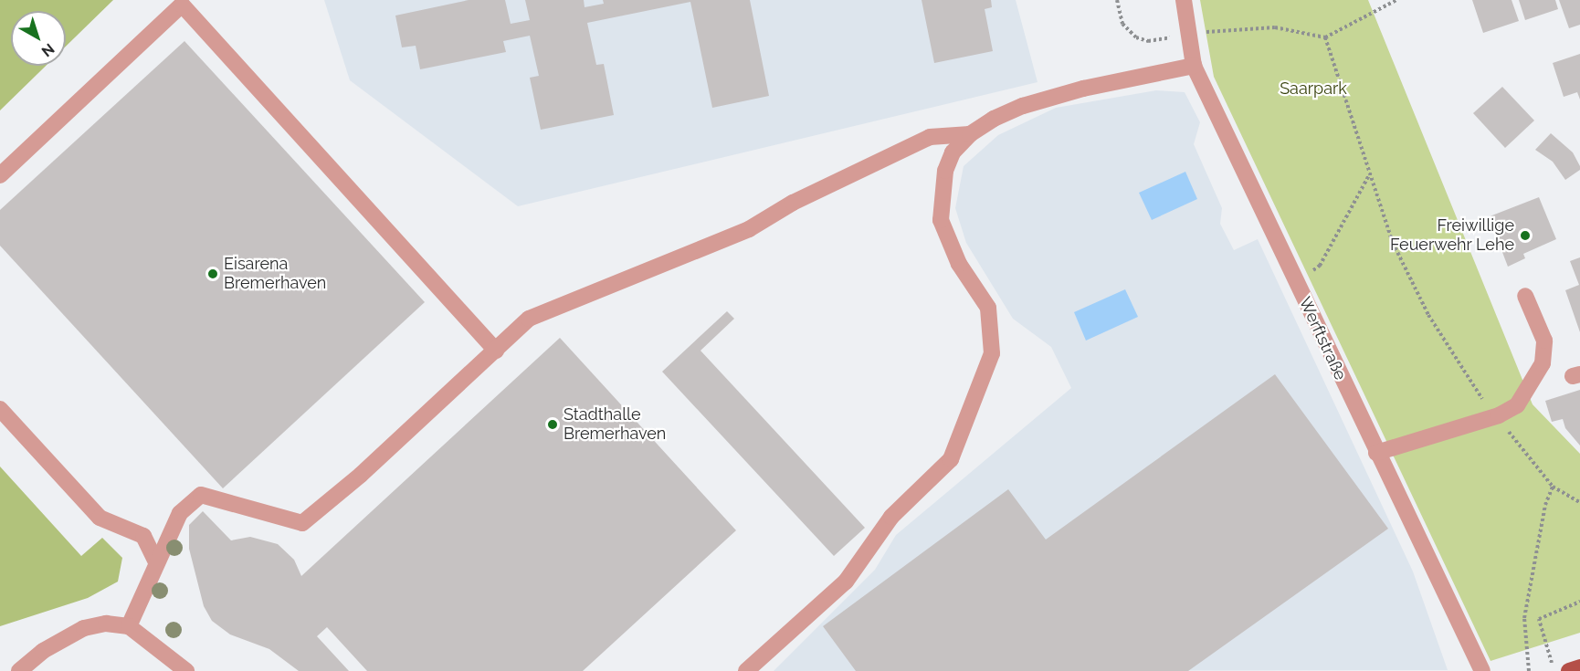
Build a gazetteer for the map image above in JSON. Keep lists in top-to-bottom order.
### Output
{
  "streets": {
    "street": ["Werftstraße"]
  },
  "parks": ["Saarpark"],
  "places": ["Freiwillige Feuerwehr Lehe", "Eisarena Bremerhaven", "Stadthalle Bremerhaven"],
  "north": "bottom right"
}
